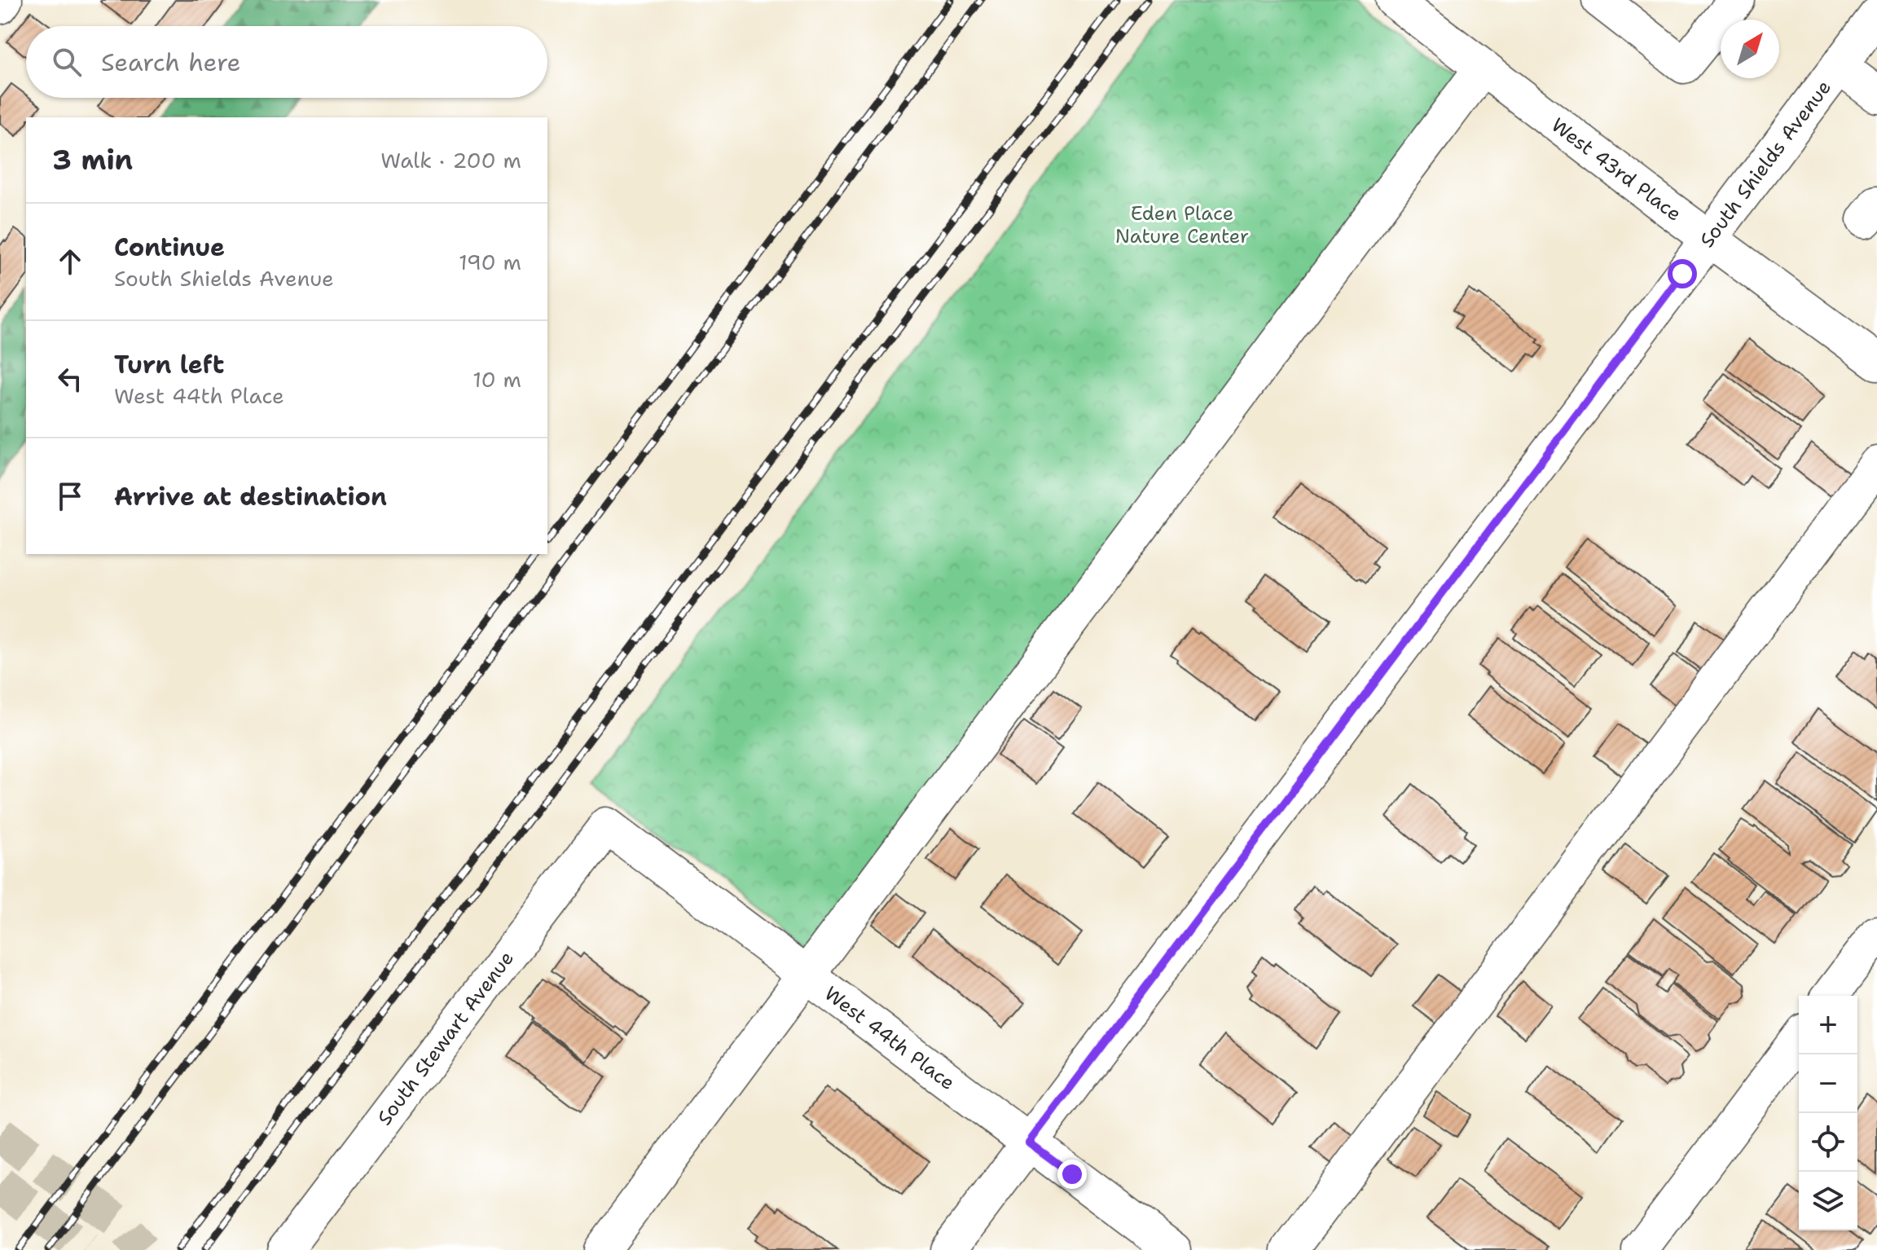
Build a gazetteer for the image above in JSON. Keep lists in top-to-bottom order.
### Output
{
  "streets": {
    "street": [
      "South Shields Avenue",
      "West 43rd Place",
      "South Stewart Avenue",
      "West 44th Place"
    ]
  },
  "crossings": [
    ["South Shields Avenue", "West 43rd Place"],
    ["South Shields Avenue", "West 44th Place"],
    ["South Stewart Avenue", "West 44th Place"]
  ],
  "parks": ["Eden Place Nature Center"],
  "north": "top right",
  "page": {
    "search": "Search here",
    "heading": ["3 min", "Walk · 200 m"],
    "list": [
      ["Continue", "South Shields Avenue", "190 m"],
      ["Turn left", "West 44th Place", "10 m"],
      "Arrive at destination"
    ],
    "map_buttons": ["+", "−"]
  }
}
